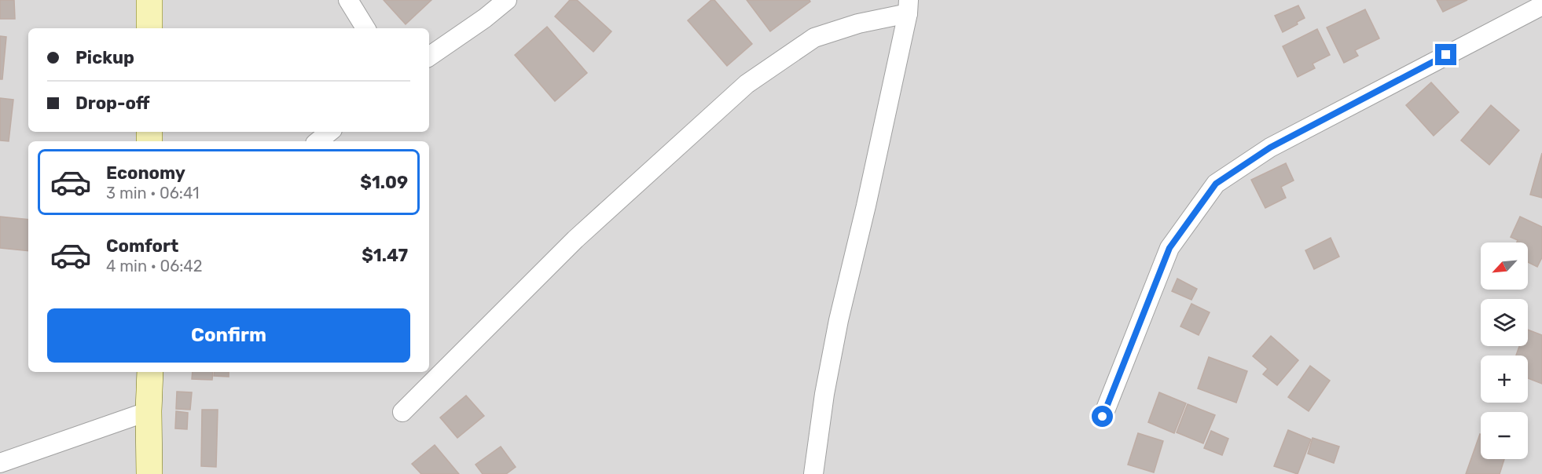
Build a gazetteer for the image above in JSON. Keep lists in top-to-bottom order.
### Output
{
  "north": "bottom left",
  "page": {
    "banner": ["Pickup", "Drop-off"],
    "list": [
      {
        "name": "Economy",
        "note": "3 min · 06:41",
        "value": "$1.09"
      },
      {
        "name": "Comfort",
        "note": "4 min · 06:42",
        "value": "$1.47"
      }
    ],
    "map_buttons": ["+", "−"],
    "buttons": "Confirm"
  }
}
